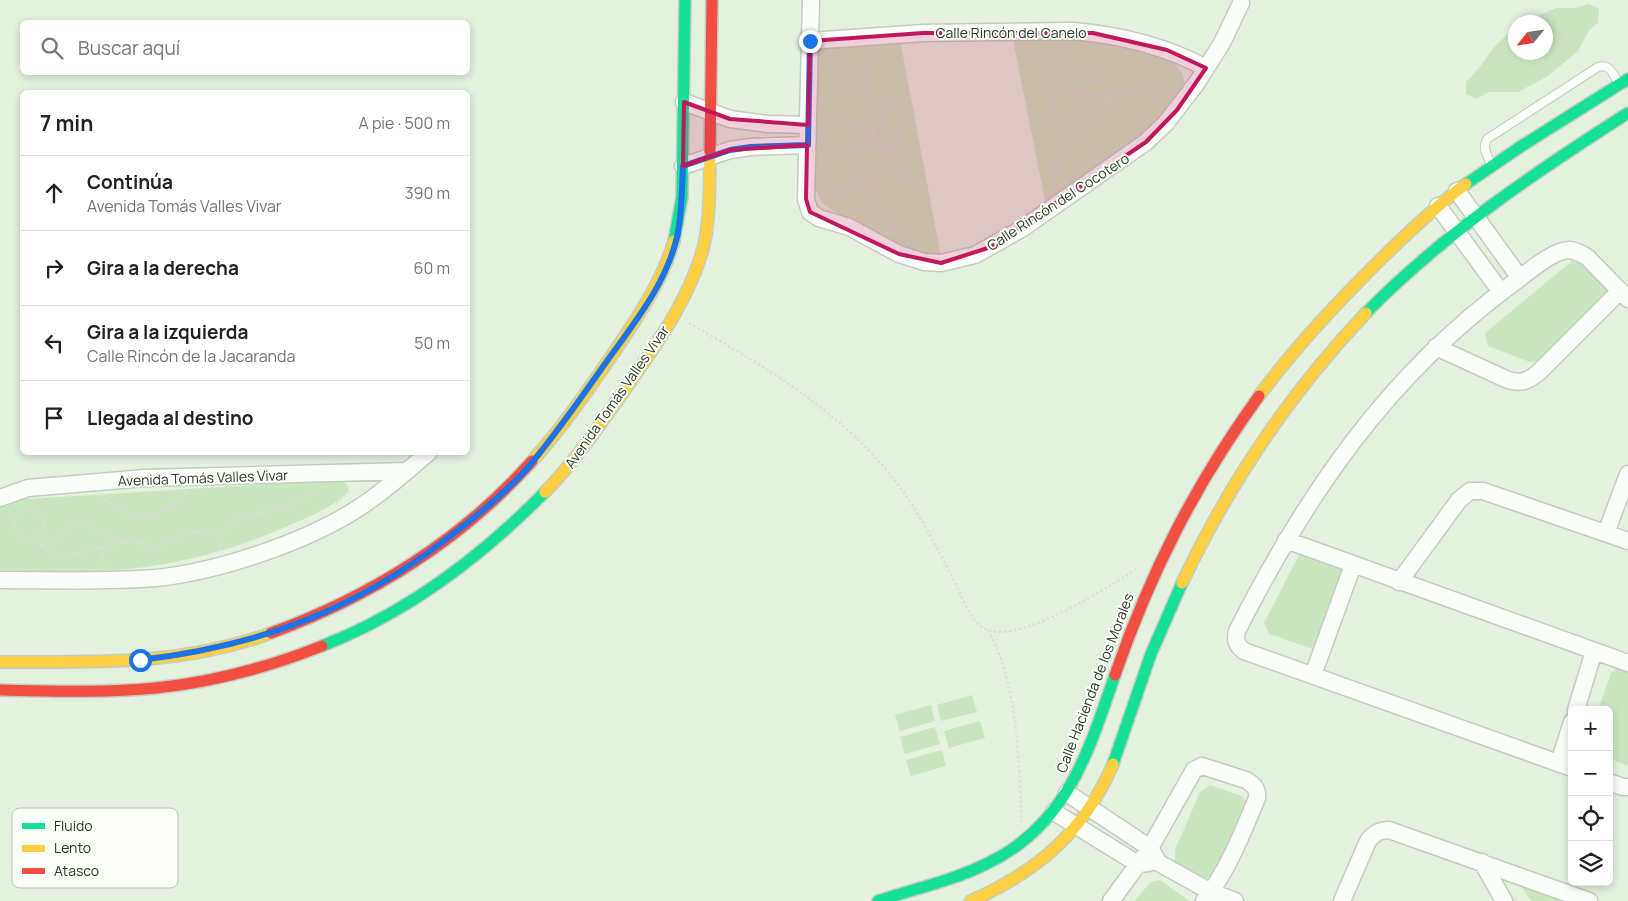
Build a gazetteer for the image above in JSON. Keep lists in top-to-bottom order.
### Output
{
  "streets": {
    "main road": ["Avenida Tomás Valles Vivar", "Calle Hacienda de los Morales"],
    "street": ["Calle Rincón del Canelo", "Calle Rincón del Cocotero"]
  },
  "crossings": [
    ["Calle Rincón del Canelo", "Calle Rincón del Cocotero"]
  ],
  "legend": ["Fluido", "Lento", "Atasco"],
  "north": "bottom left",
  "page": {
    "search": "Buscar aquí",
    "heading": ["7 min", "A pie · 500 m"],
    "list": [
      ["Continúa", "Avenida Tomás Valles Vivar", "390 m"],
      ["Gira a la derecha", "60 m"],
      ["Gira a la izquierda", "Calle Rincón de la Jacaranda", "50 m"],
      "Llegada al destino"
    ],
    "map_buttons": ["+", "−"]
  }
}
